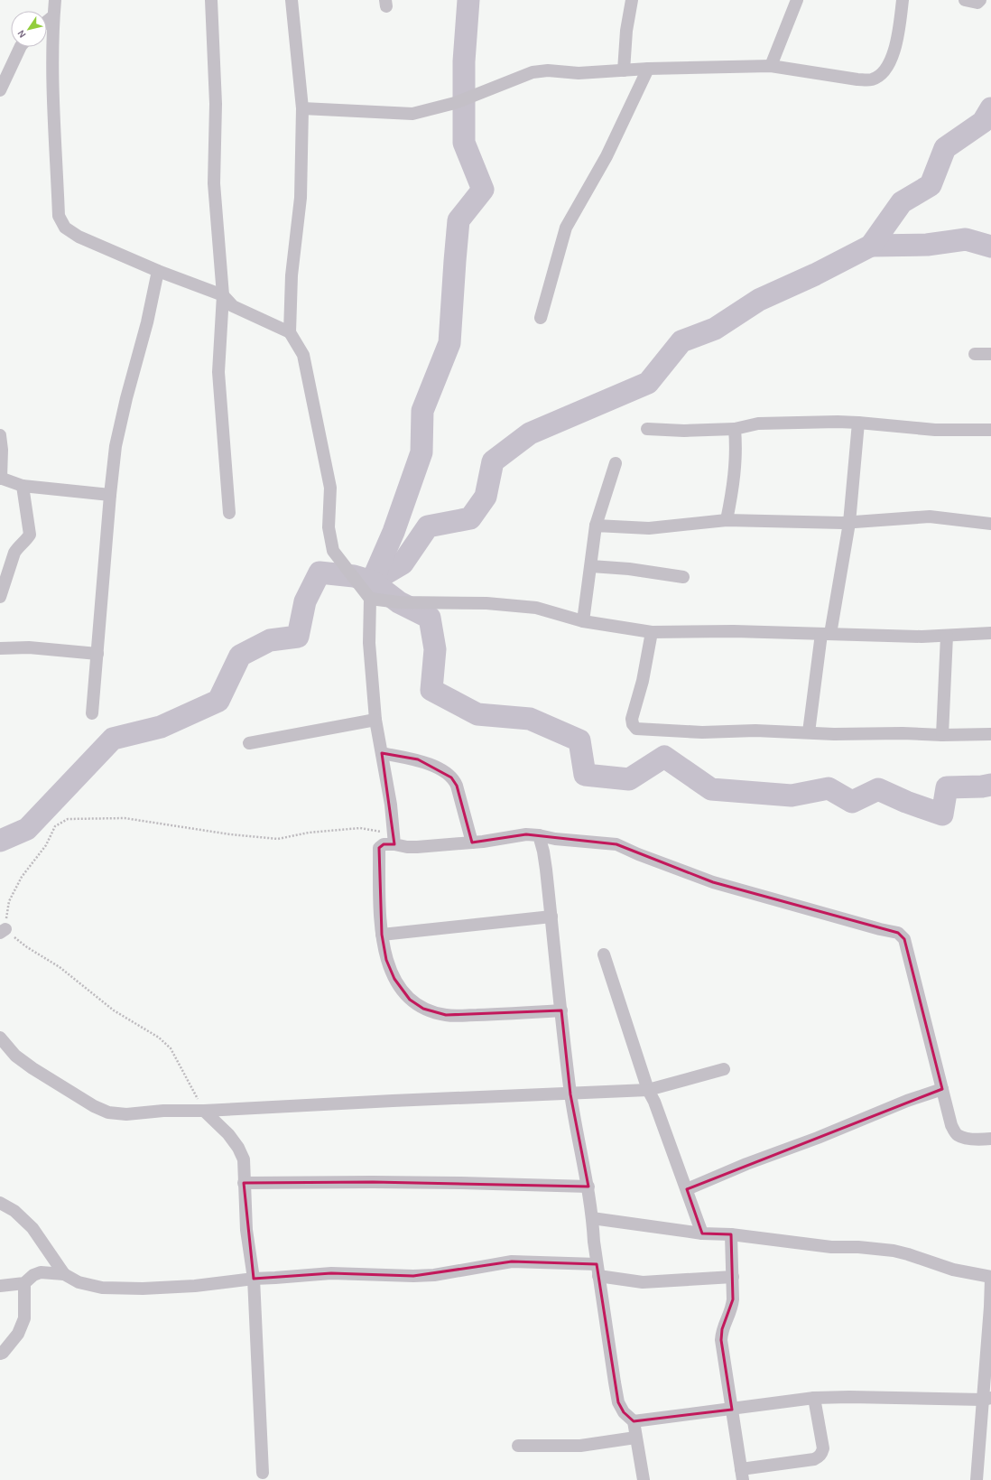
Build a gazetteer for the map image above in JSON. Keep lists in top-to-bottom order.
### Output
{
  "north": "bottom left"
}
